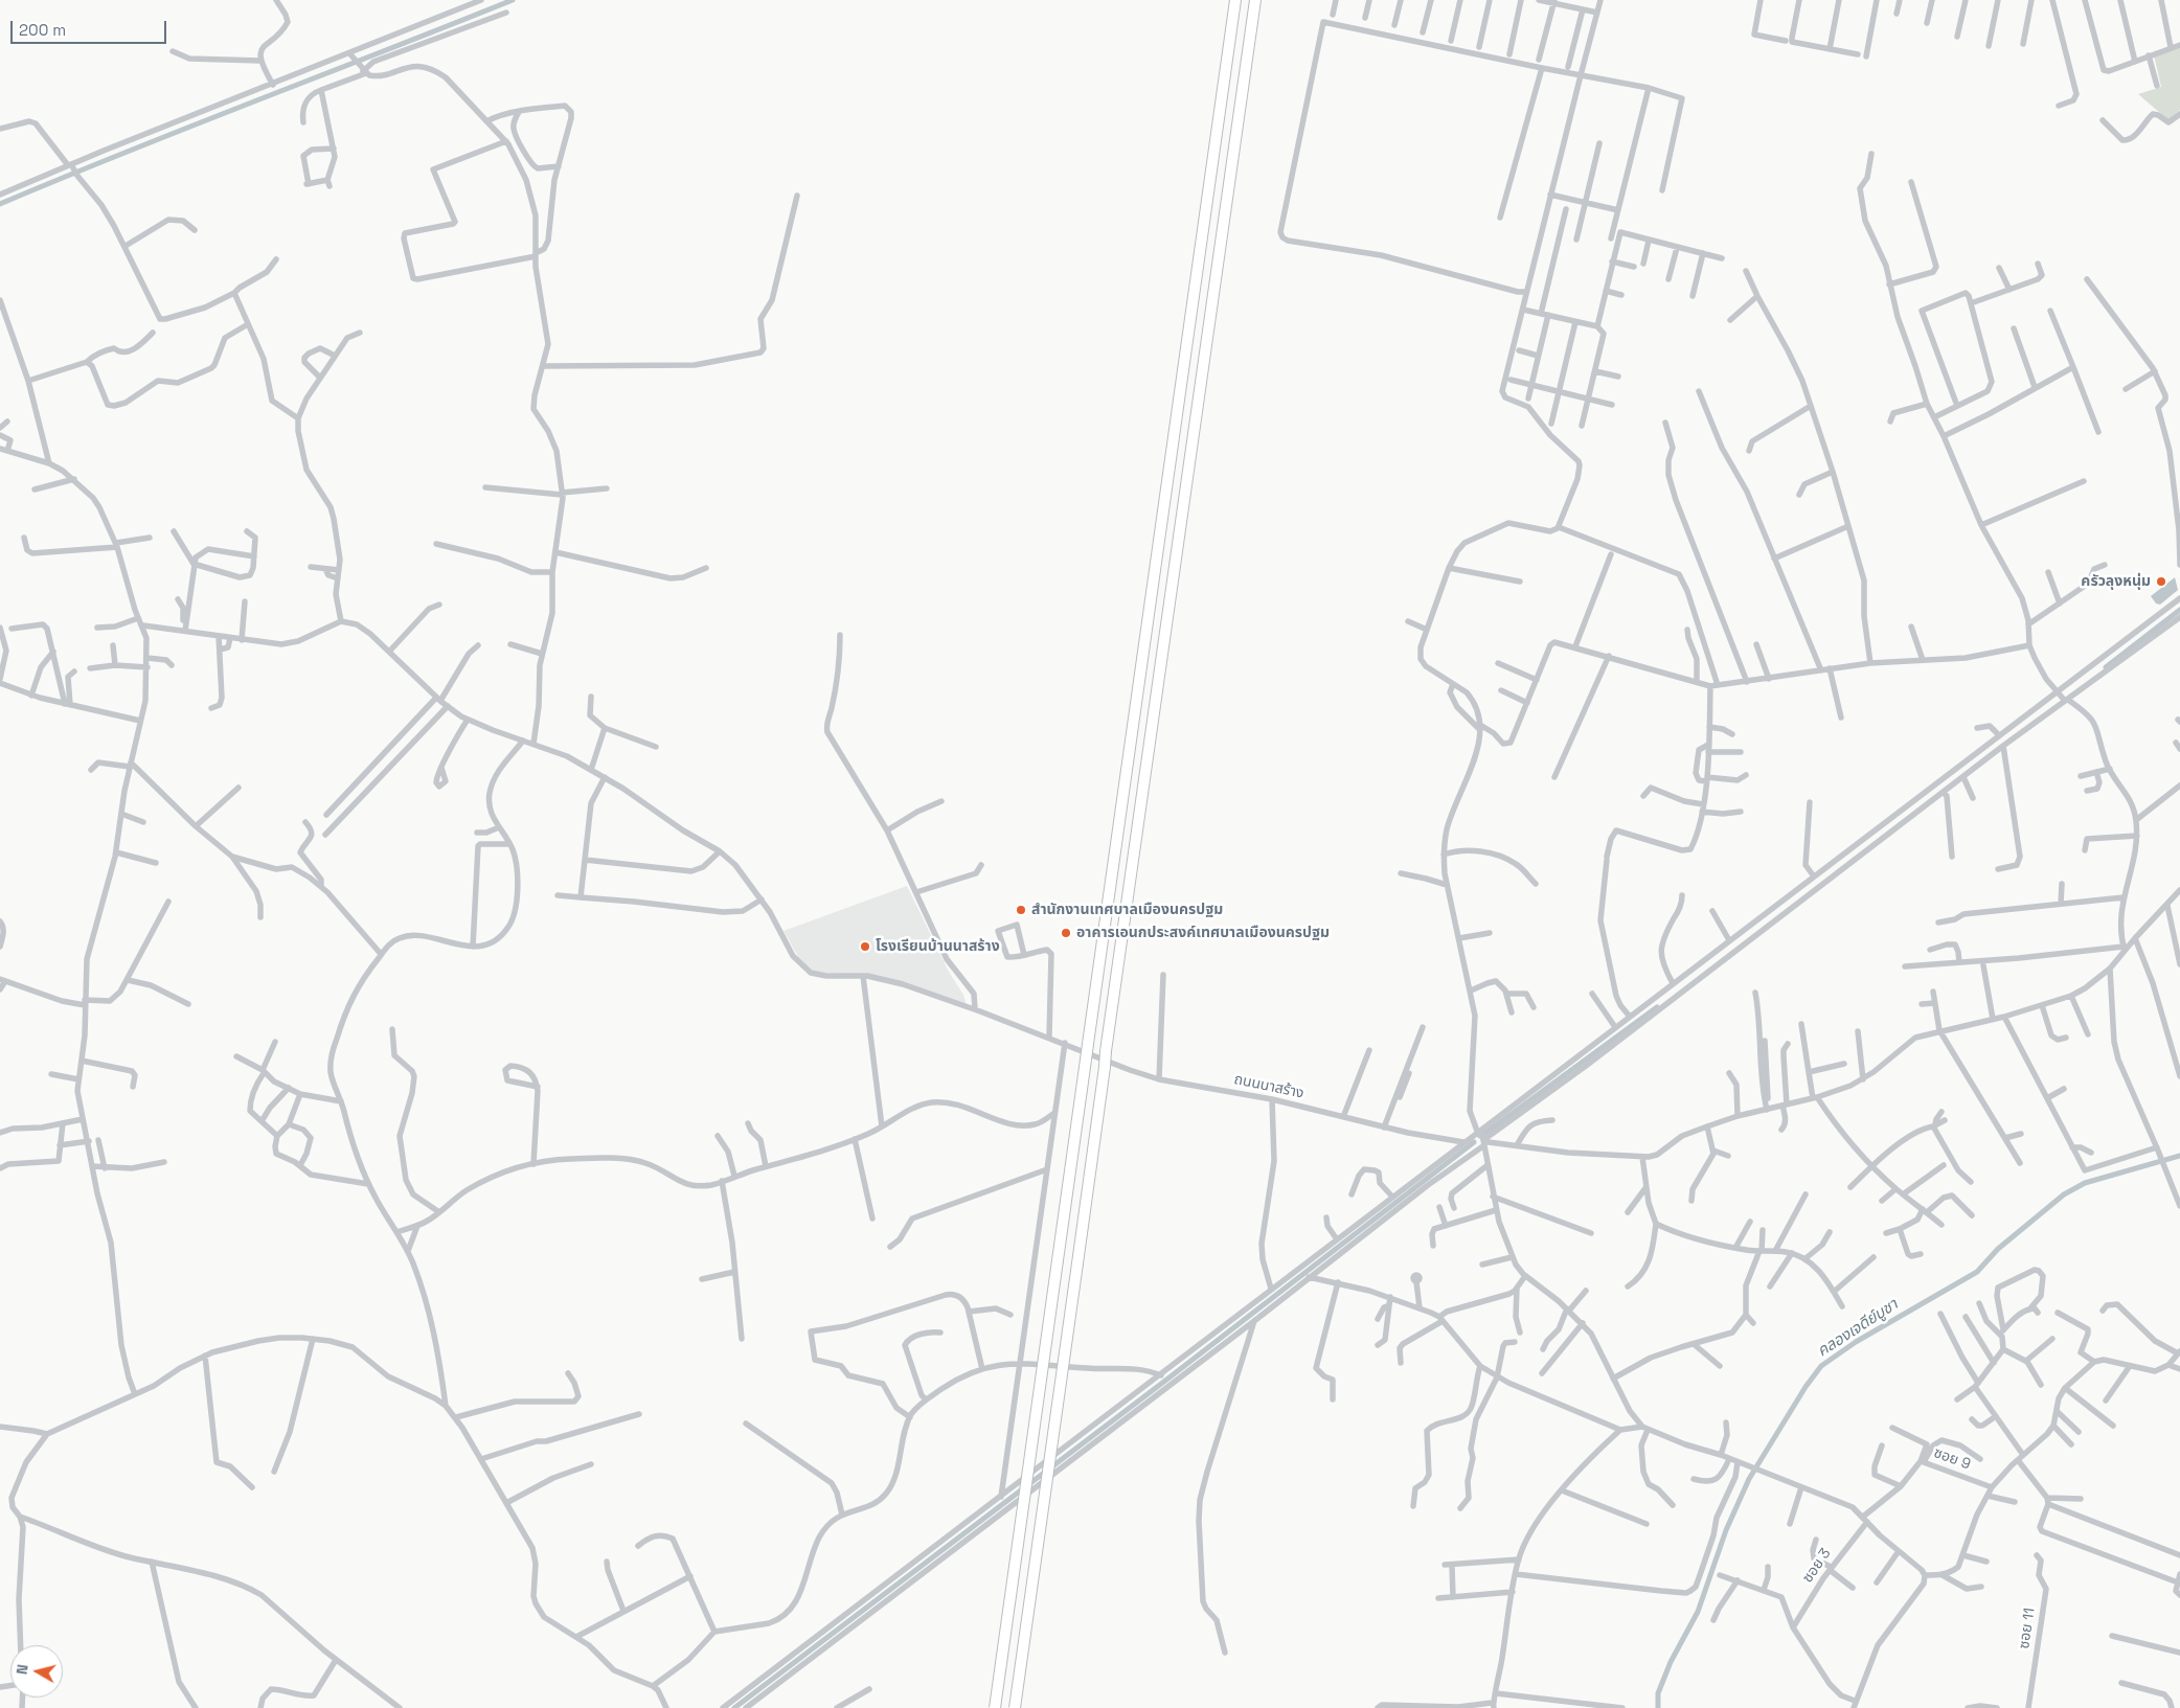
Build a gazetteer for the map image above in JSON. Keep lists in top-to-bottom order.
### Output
{
  "streets": {
    "street": [
      "ถนนนาสร้าง",
      "ซอย 9",
      "ซอย 3",
      "ซอย 11"
    ]
  },
  "crossings": [
    ["ซอย 9", "ซอย 3"]
  ],
  "water": ["คลองเจดีย์บูชา"],
  "places": [
    "ครัวลุงหนุ่ม",
    "สำนักงานเทศบาลเมืองนครปฐม",
    "อาคารเอนกประสงค์เทศบาลเมืองนครปฐม",
    "โรงเรียนบ้านนาสร้าง"
  ],
  "scale_bar": "200 m",
  "north": "left"
}
